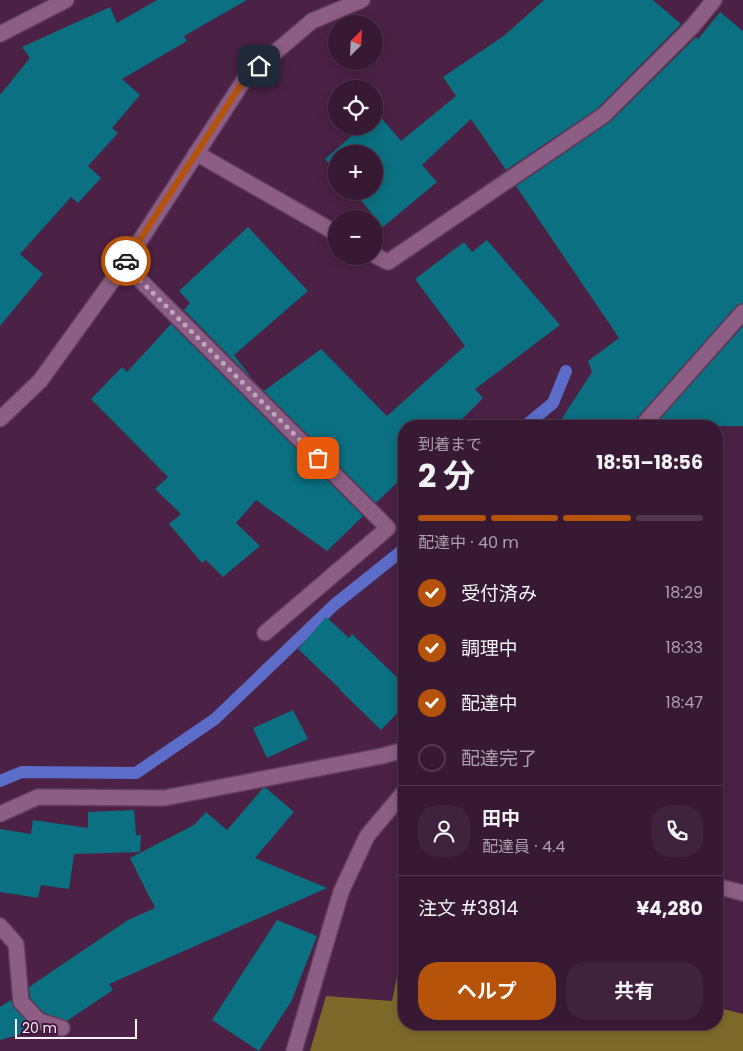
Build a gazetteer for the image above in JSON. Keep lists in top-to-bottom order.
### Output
{
  "scale_bar": "20 m",
  "north": "top right",
  "page": {
    "map_buttons": ["+", "−"],
    "heading": ["2 分", "到着まで", "18:51–18:56"],
    "panel": [
      "田中",
      "配達員 · 4.4",
      "注文 #3814",
      "¥4,280"
    ],
    "bar": "配達中 · 40 m",
    "list": [
      ["受付済み", "18:29"],
      ["調理中", "18:33"],
      ["配達中", "18:47"],
      "配達完了"
    ],
    "buttons": ["ヘルプ", "共有"],
    "scale": "20 m"
  }
}
